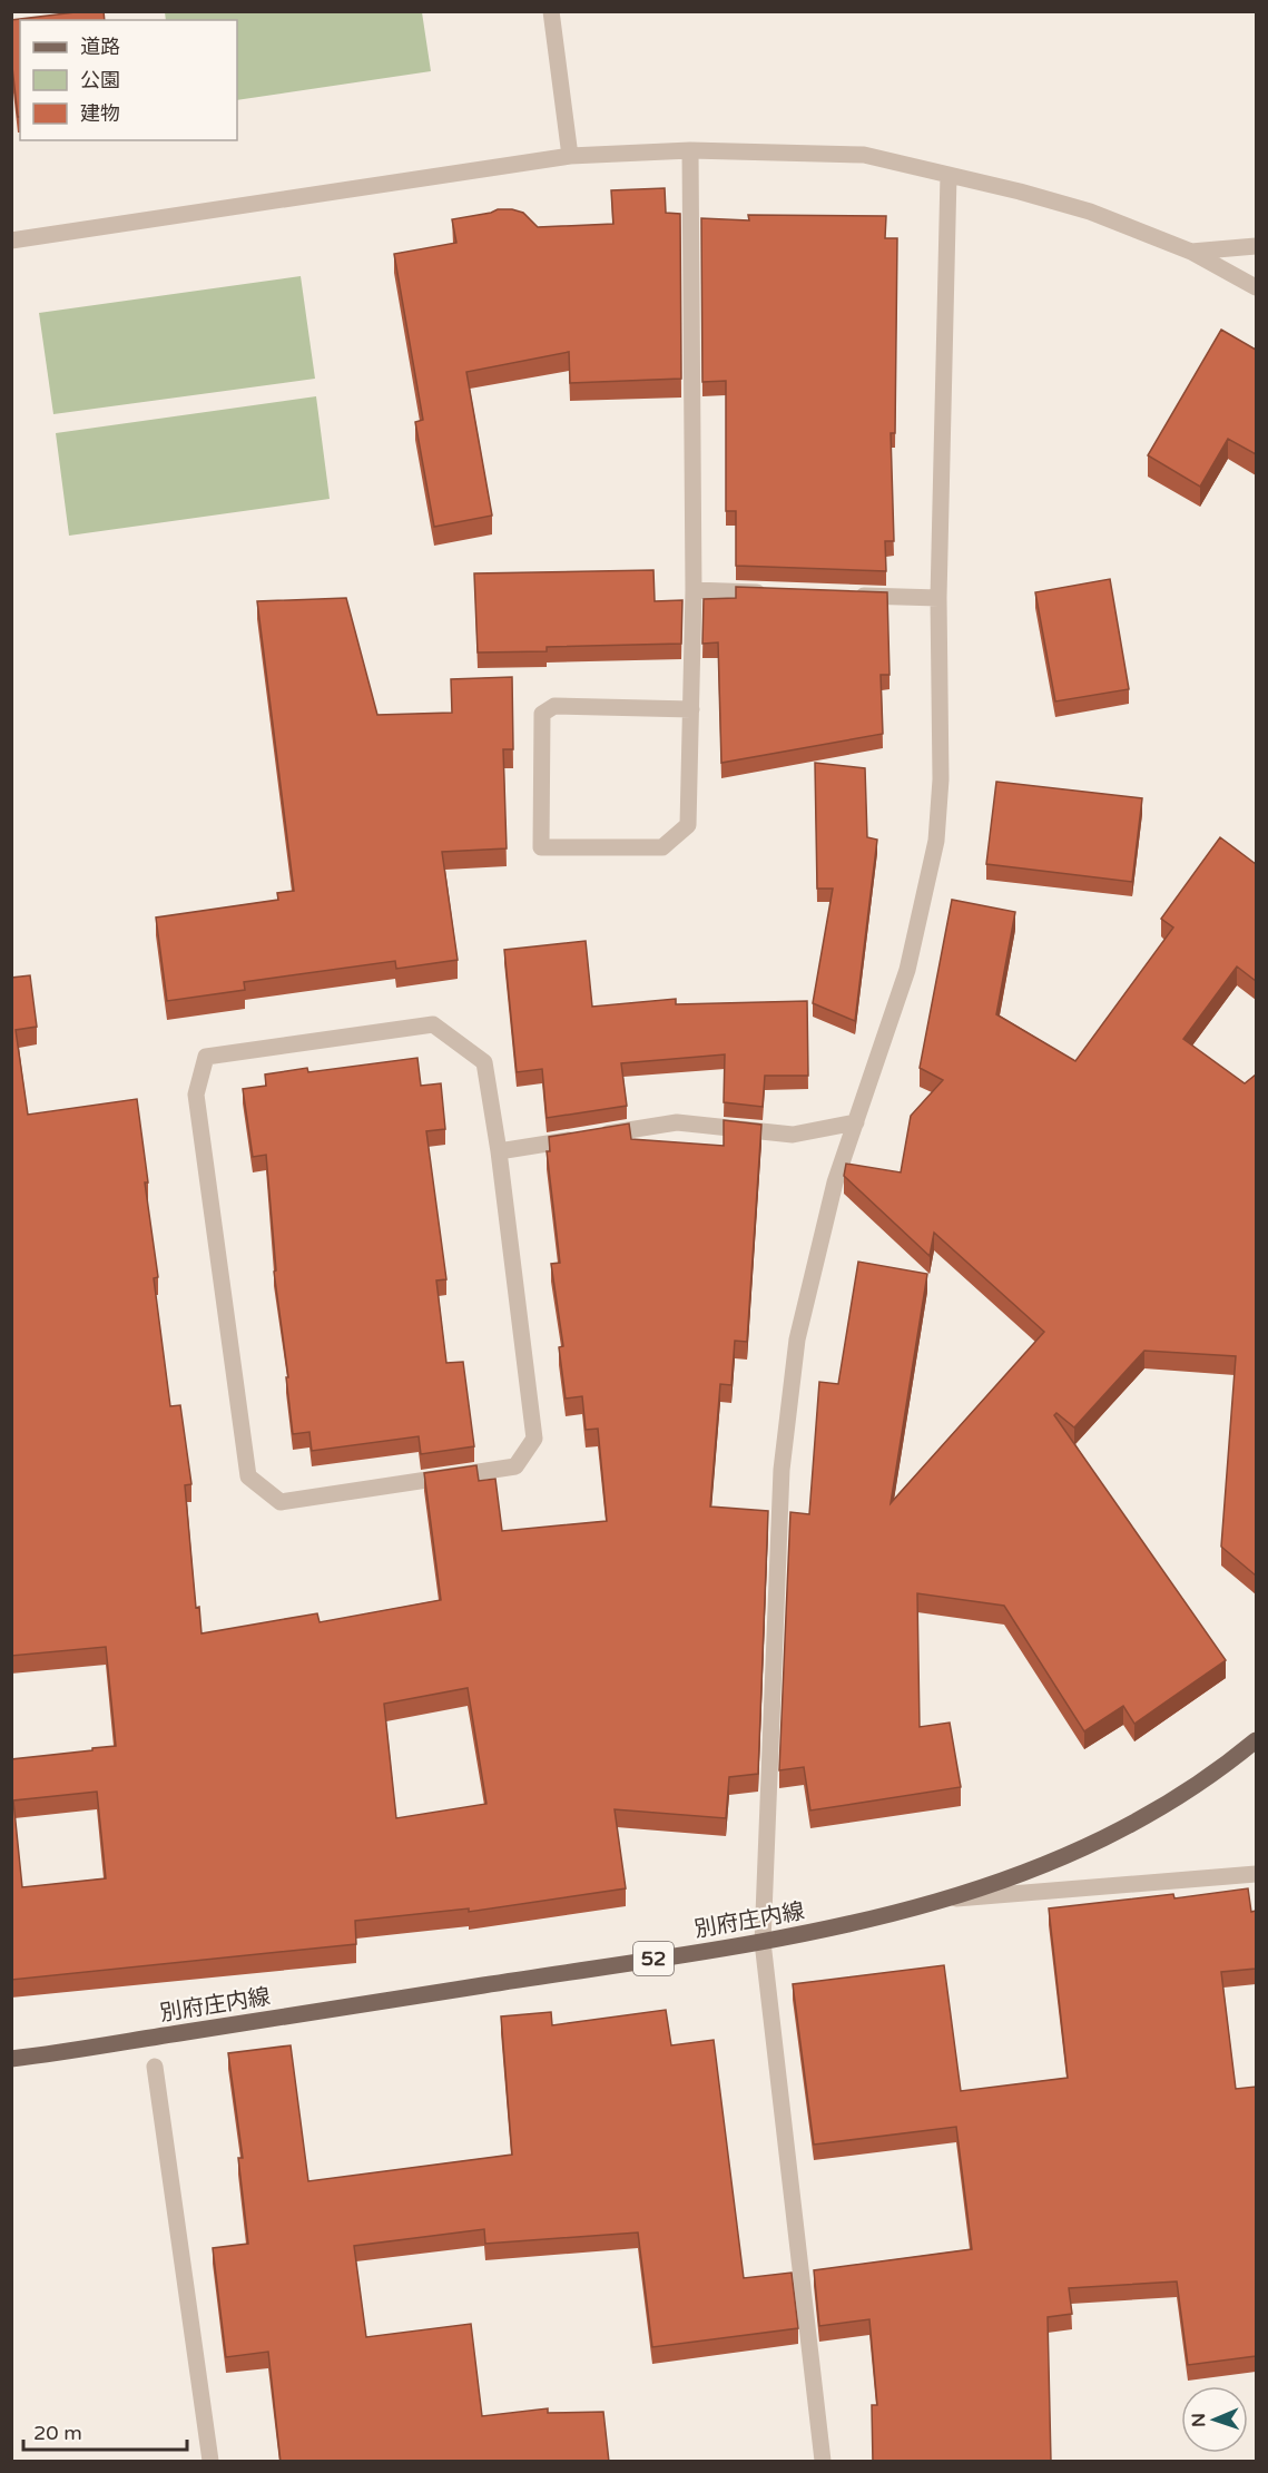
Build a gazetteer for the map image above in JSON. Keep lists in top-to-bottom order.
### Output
{
  "streets": {
    "main road": ["別府庄内線", "52"]
  },
  "legend": ["道路", "公園", "建物"],
  "scale_bar": "20 m",
  "north": "left"
}
